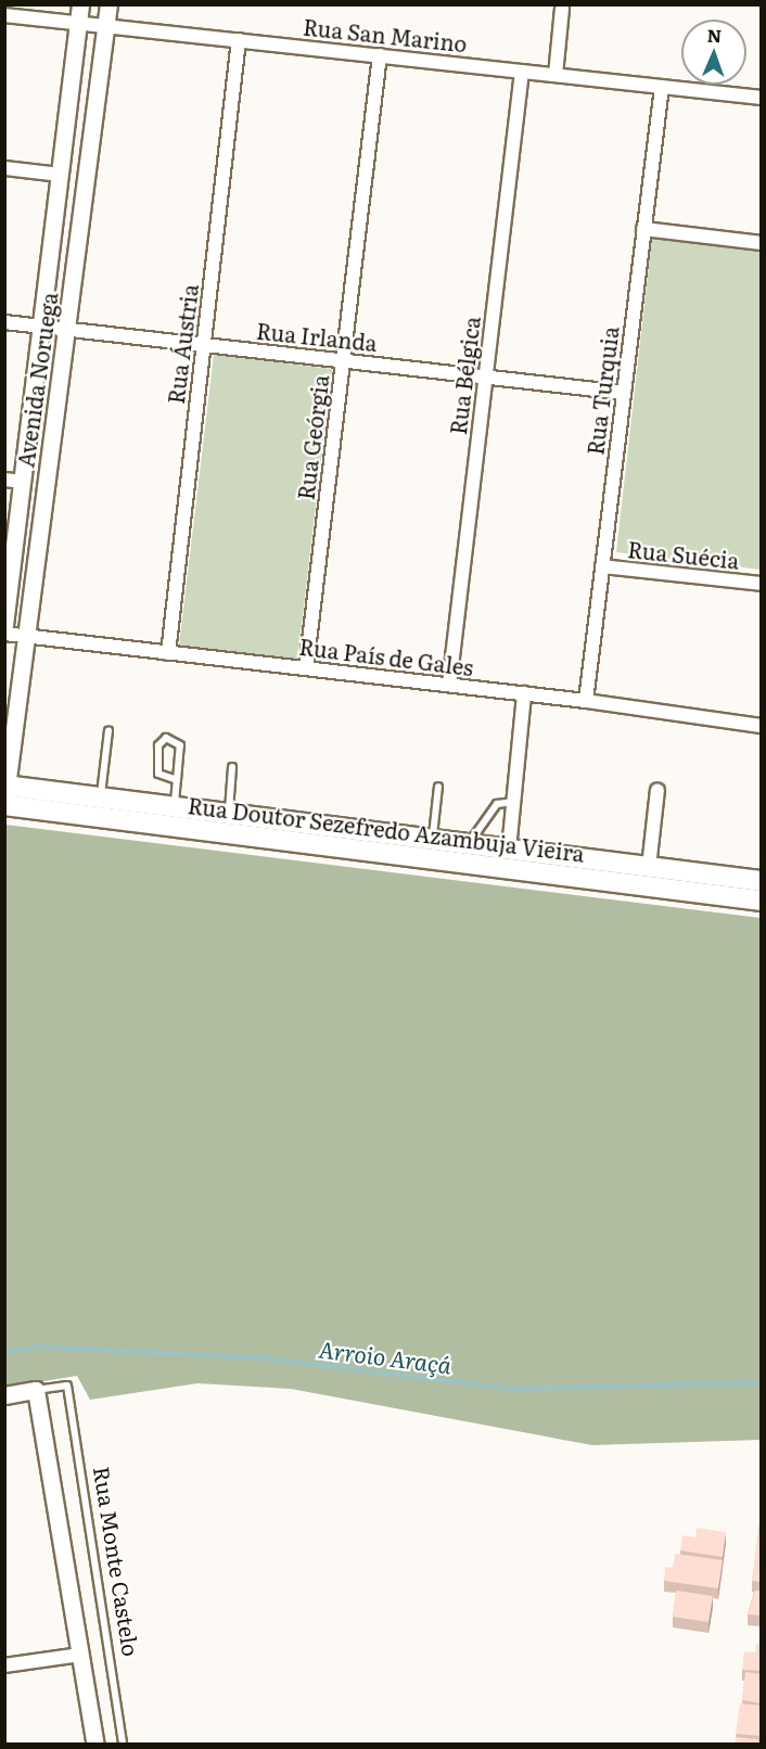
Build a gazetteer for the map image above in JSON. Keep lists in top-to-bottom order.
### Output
{
  "streets": {
    "main road": ["Rua Doutor Sezefredo Azambuja Vieira"],
    "street": [
      "Rua San Marino",
      "Rua Irlanda",
      "Rua Áustria",
      "Rua Bélgica",
      "Avenida Noruega",
      "Rua Turquia",
      "Rua Geórgia",
      "Rua Suécia",
      "Rua País de Gales"
    ],
    "lane": ["Rua Monte Castelo"]
  },
  "crossings": [
    ["Rua San Marino", "Rua Áustria"],
    ["Rua San Marino", "Rua Bélgica"],
    ["Rua San Marino", "Avenida Noruega"],
    ["Rua San Marino", "Rua Turquia"],
    ["Rua San Marino", "Rua Geórgia"],
    ["Rua Irlanda", "Rua Áustria"],
    ["Rua Irlanda", "Rua Bélgica"],
    ["Rua Irlanda", "Avenida Noruega"],
    ["Rua Irlanda", "Rua Turquia"],
    ["Rua Irlanda", "Rua Geórgia"],
    ["Rua Áustria", "Rua País de Gales"],
    ["Rua Bélgica", "Rua País de Gales"],
    ["Avenida Noruega", "Rua País de Gales"],
    ["Avenida Noruega", "Rua Doutor Sezefredo Azambuja Vieira"],
    ["Rua Turquia", "Rua Suécia"],
    ["Rua Turquia", "Rua País de Gales"],
    ["Rua Geórgia", "Rua País de Gales"]
  ],
  "water": ["Arroio Araçá"],
  "north": "top"
}
